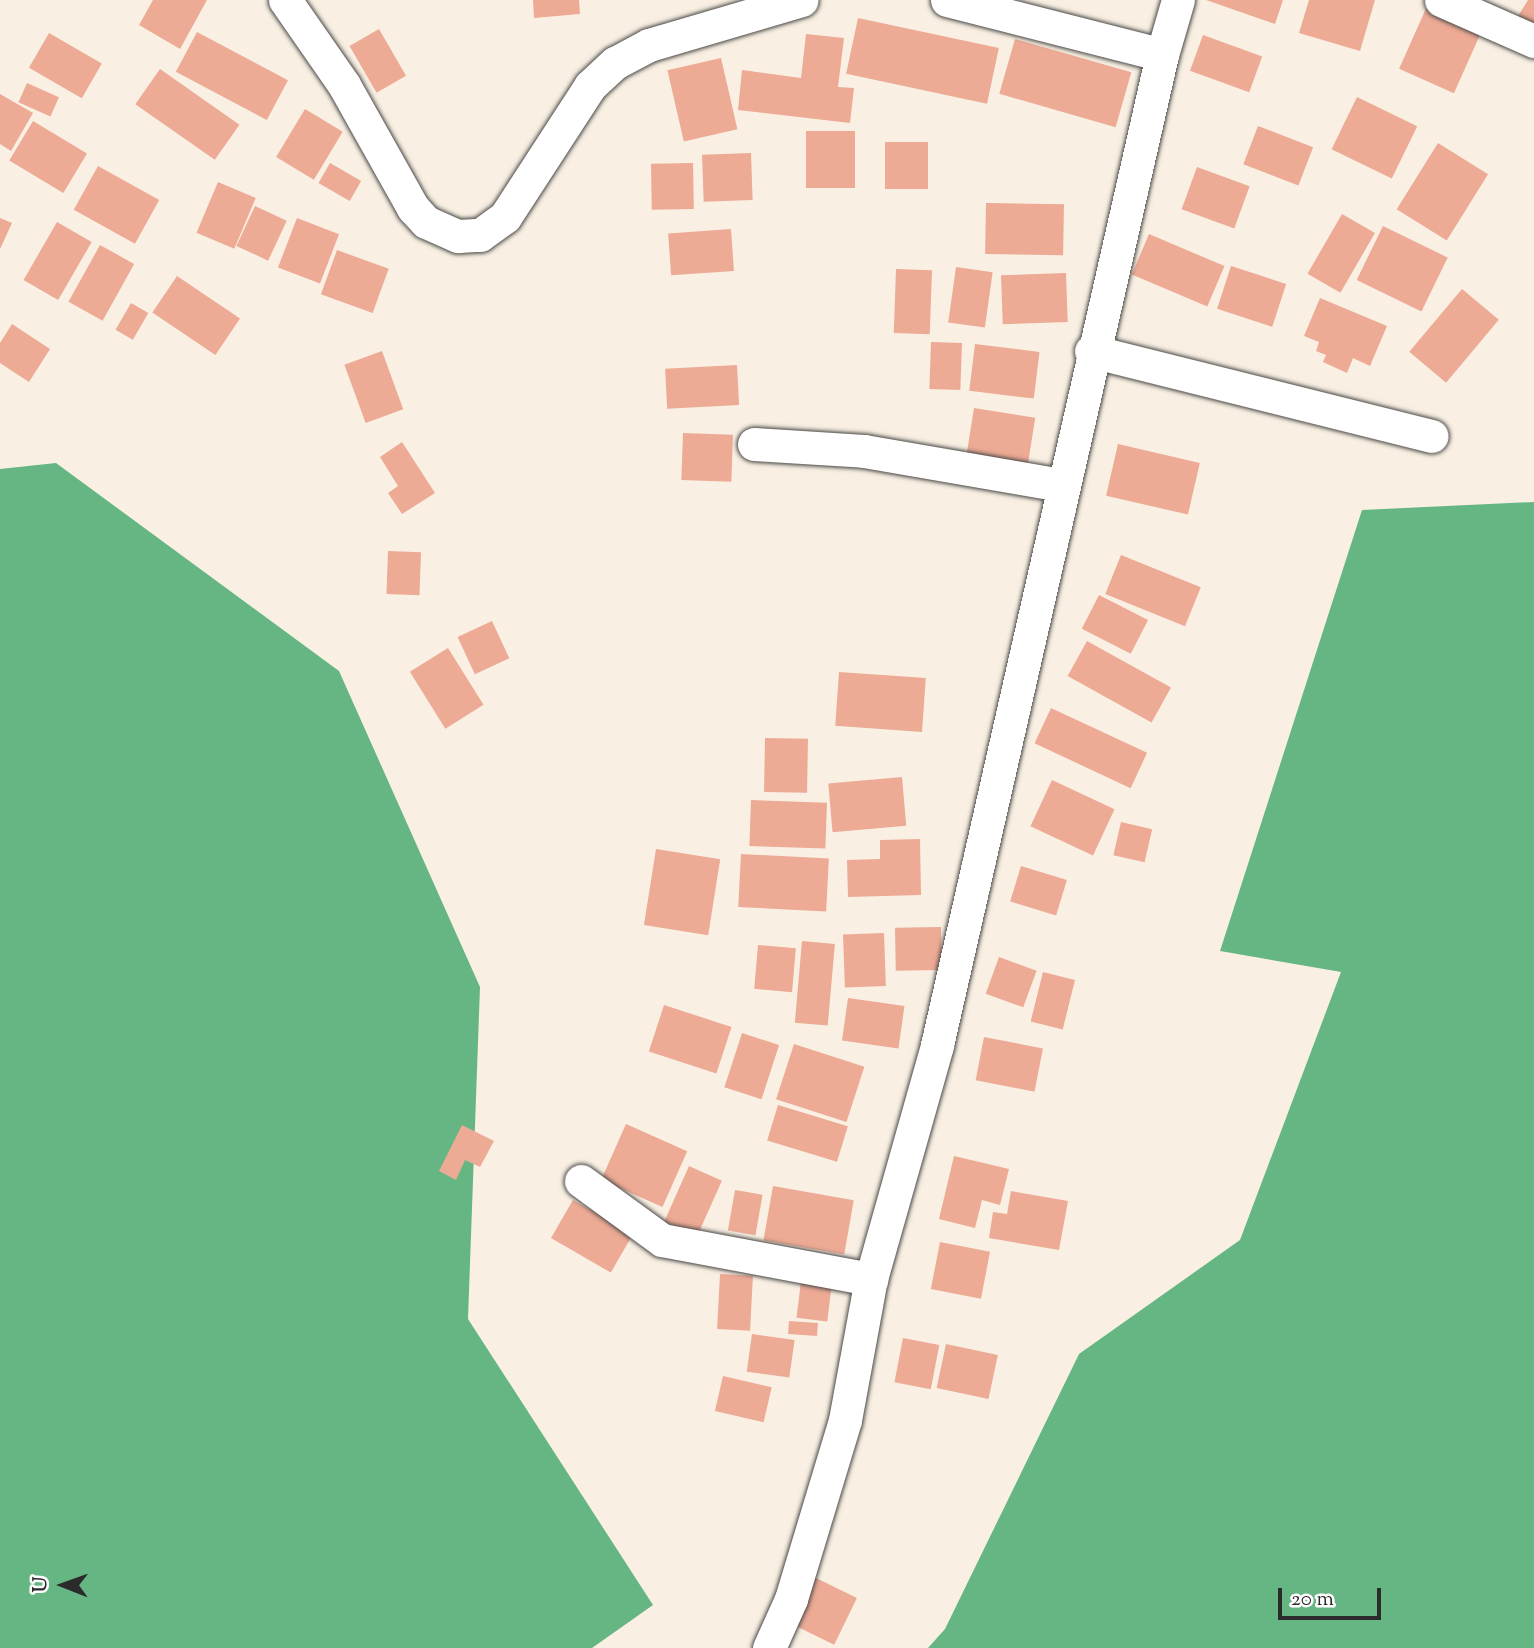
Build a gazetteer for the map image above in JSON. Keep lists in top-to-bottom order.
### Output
{
  "scale_bar": "20 m",
  "north": "left"
}
